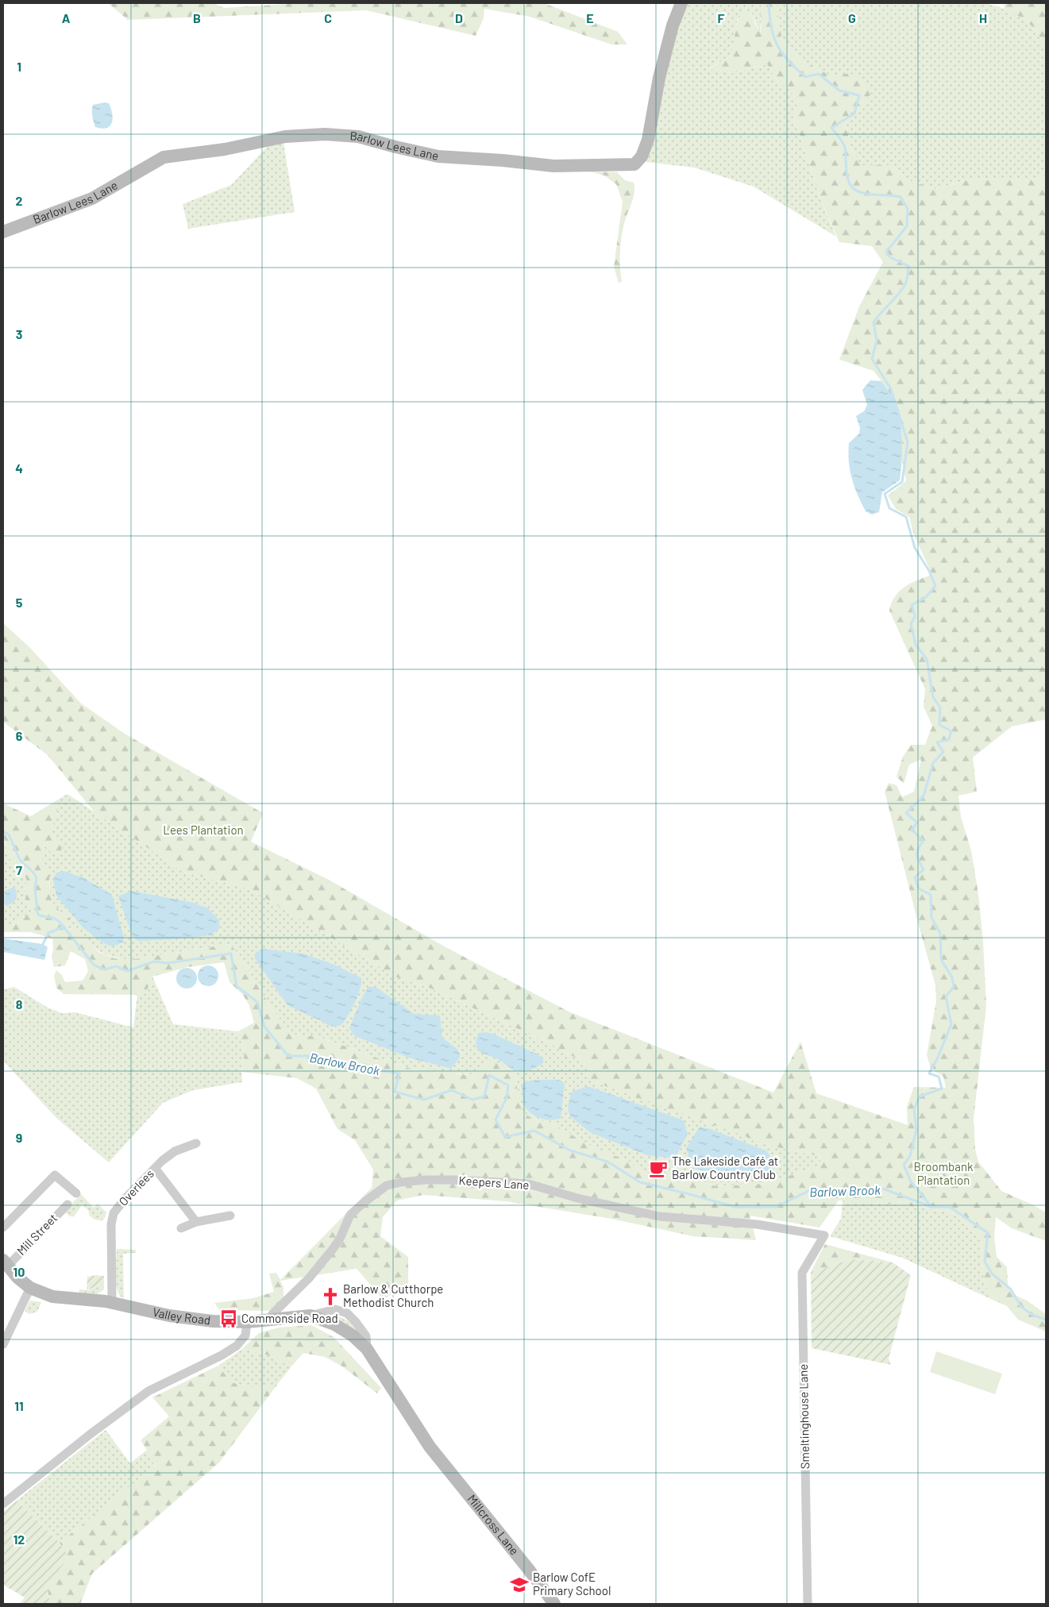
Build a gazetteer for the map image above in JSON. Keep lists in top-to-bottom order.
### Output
{
  "streets": {
    "street": [
      "Barlow Lees Lane",
      "Keepers Lane",
      "Overlees",
      "Mill Street",
      "Valley Road",
      "Smeltinghouse Lane",
      "Millcross Lane"
    ]
  },
  "crossings": [
    ["Keepers Lane", "Valley Road"],
    ["Keepers Lane", "Smeltinghouse Lane"],
    ["Overlees", "Valley Road"],
    ["Mill Street", "Valley Road"],
    ["Valley Road", "Millcross Lane"]
  ],
  "water": ["Barlow Brook"],
  "parks": ["Lees Plantation", "Broombank Plantation"],
  "places": {
    "cafe": ["The Lakeside Café at Barlow Country Club"],
    "church": ["Barlow & Cutthorpe Methodist Church"],
    "bus stop": ["Commonside Road"],
    "school or university": ["Barlow CofE Primary School"]
  },
  "grid": {
    "columns": [
      "A",
      "B",
      "C",
      "D",
      "E",
      "F",
      "G",
      "H"
    ],
    "rows": [
      "1",
      "2",
      "3",
      "4",
      "5",
      "6",
      "7",
      "8",
      "9",
      "10",
      "11",
      "12"
    ]
  }
}
